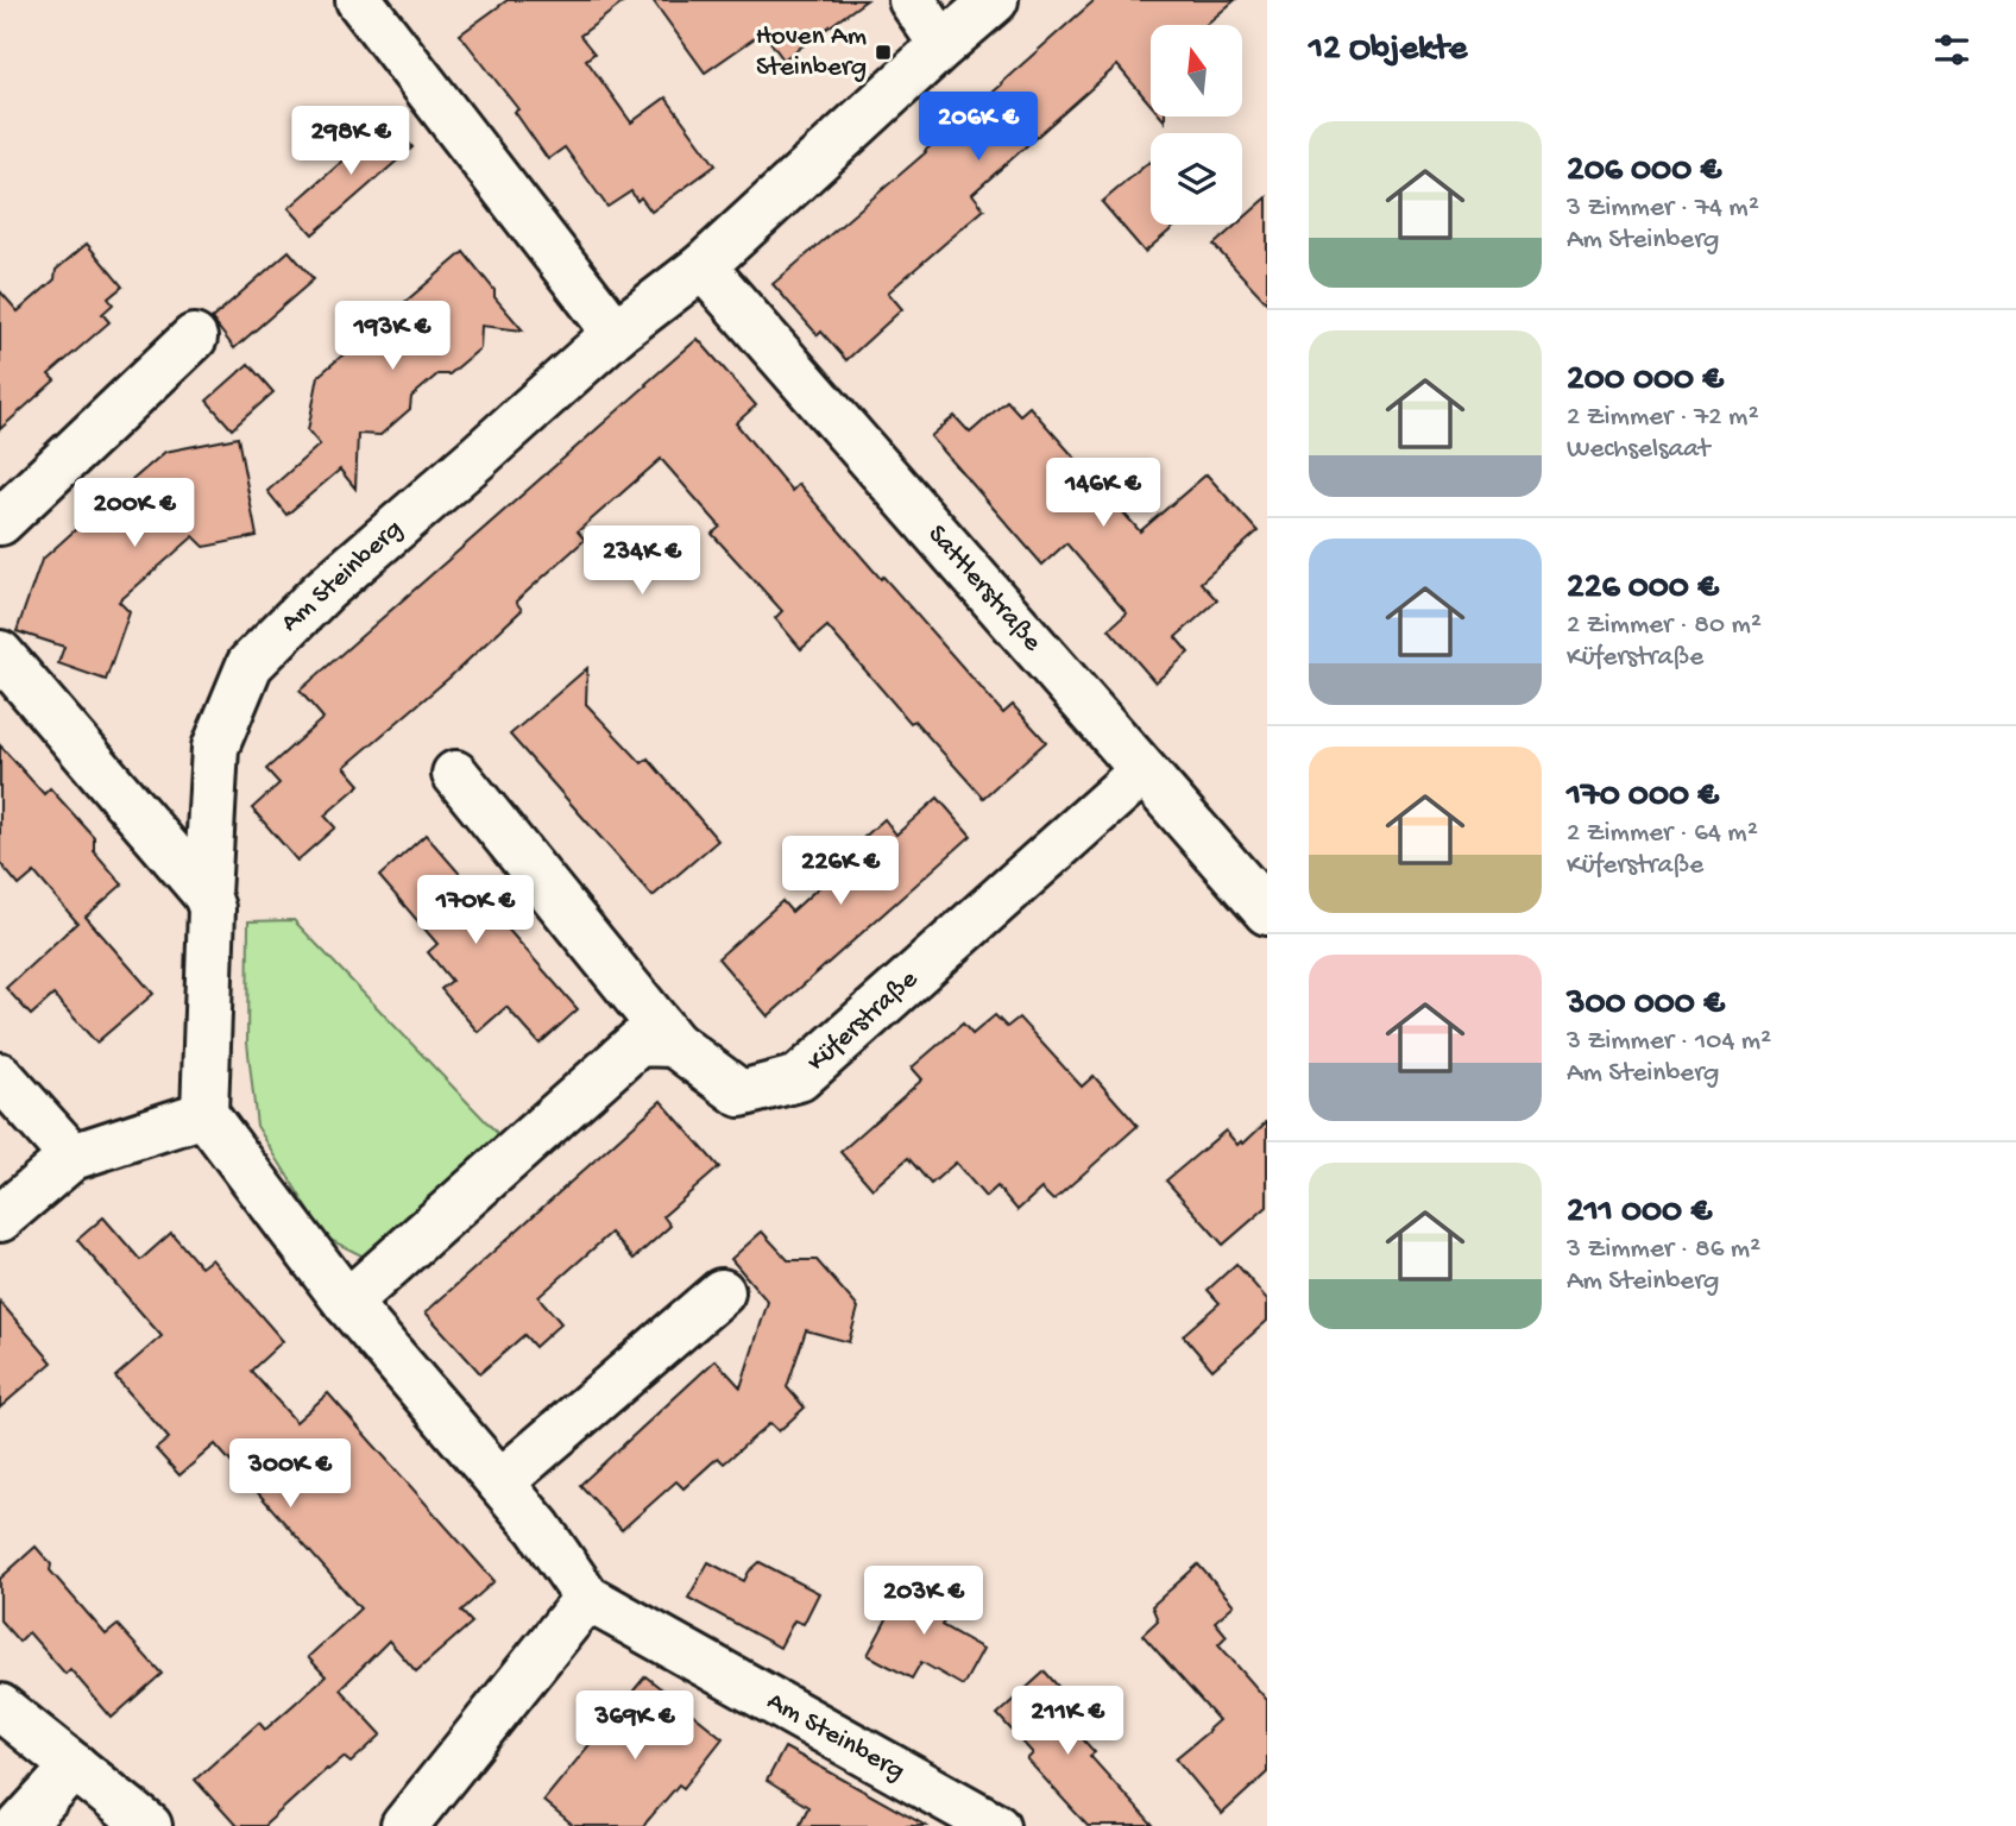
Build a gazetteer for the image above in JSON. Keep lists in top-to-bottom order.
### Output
{
  "streets": {
    "street": ["Am Steinberg", "Sattlerstraße", "Küferstraße"]
  },
  "crossings": [
    ["Am Steinberg", "Sattlerstraße"],
    ["Sattlerstraße", "Küferstraße"]
  ],
  "places": {
    "transit": ["Hoven Am Steinberg"]
  },
  "north": "top",
  "page": {
    "heading": "12 Objekte",
    "price": [
      "206K €",
      "298K €",
      "193K €",
      "146K €",
      "200K €",
      "234K €",
      "226K €",
      "170K €",
      "300K €",
      "203K €",
      "211K €",
      "369K €"
    ],
    "list": [
      {
        "name": "206 000 €",
        "note": "3 Zimmer · 74 m² · Am Steinberg"
      },
      {
        "name": "200 000 €",
        "note": "2 Zimmer · 72 m² · Wechselsaat"
      },
      {
        "name": "226 000 €",
        "note": "2 Zimmer · 80 m² · Küferstraße"
      },
      {
        "name": "170 000 €",
        "note": "2 Zimmer · 64 m² · Küferstraße"
      },
      {
        "name": "300 000 €",
        "note": "3 Zimmer · 104 m² · Am Steinberg"
      },
      {
        "name": "211 000 €",
        "note": "3 Zimmer · 86 m² · Am Steinberg"
      }
    ]
  }
}
